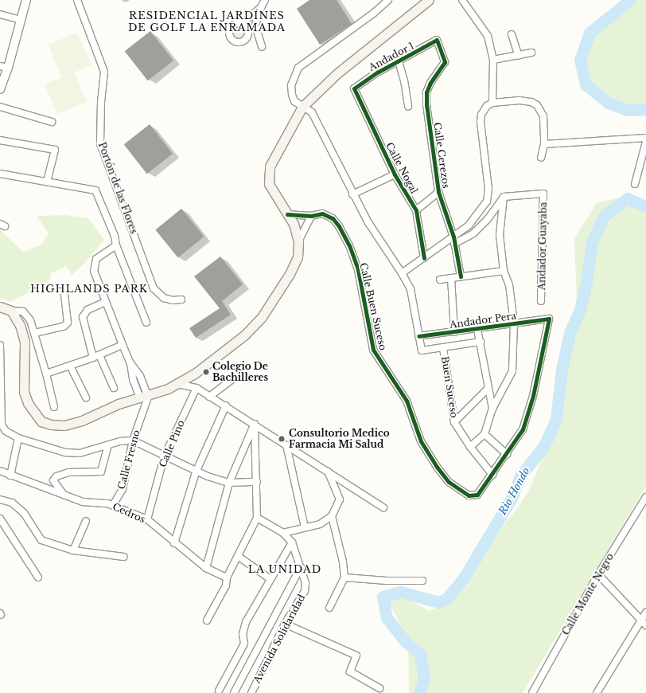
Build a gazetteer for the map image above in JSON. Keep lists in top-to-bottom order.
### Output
{
  "streets": {
    "street": [
      "Andador 1",
      "Calle Cerezos",
      "Calle Nogal",
      "Portón de las Flores",
      "Andador Guayaba",
      "Calle Buen Suceso",
      "Andador Pera",
      "Buen Suceso",
      "Calle Pino",
      "Calle Fresno",
      "Cedros",
      "Calle Monte Negro",
      "Avenida Solidaridad"
    ]
  },
  "crossings": [
    ["Andador 1", "Calle Cerezos"],
    ["Andador 1", "Calle Nogal"],
    ["Calle Buen Suceso", "Buen Suceso"],
    ["Andador Pera", "Buen Suceso"],
    ["Calle Pino", "Cedros"],
    ["Calle Fresno", "Cedros"]
  ],
  "districts": ["RESIDENCIAL JARDÍNES DE GOLF LA ENRAMADA", "HIGHLANDS PARK", "LA UNIDAD"],
  "water": ["Rio Hondo"],
  "places": ["Colegio De Bachilleres", "Consultorio Medico Farmacia Mi Salud"]
}
